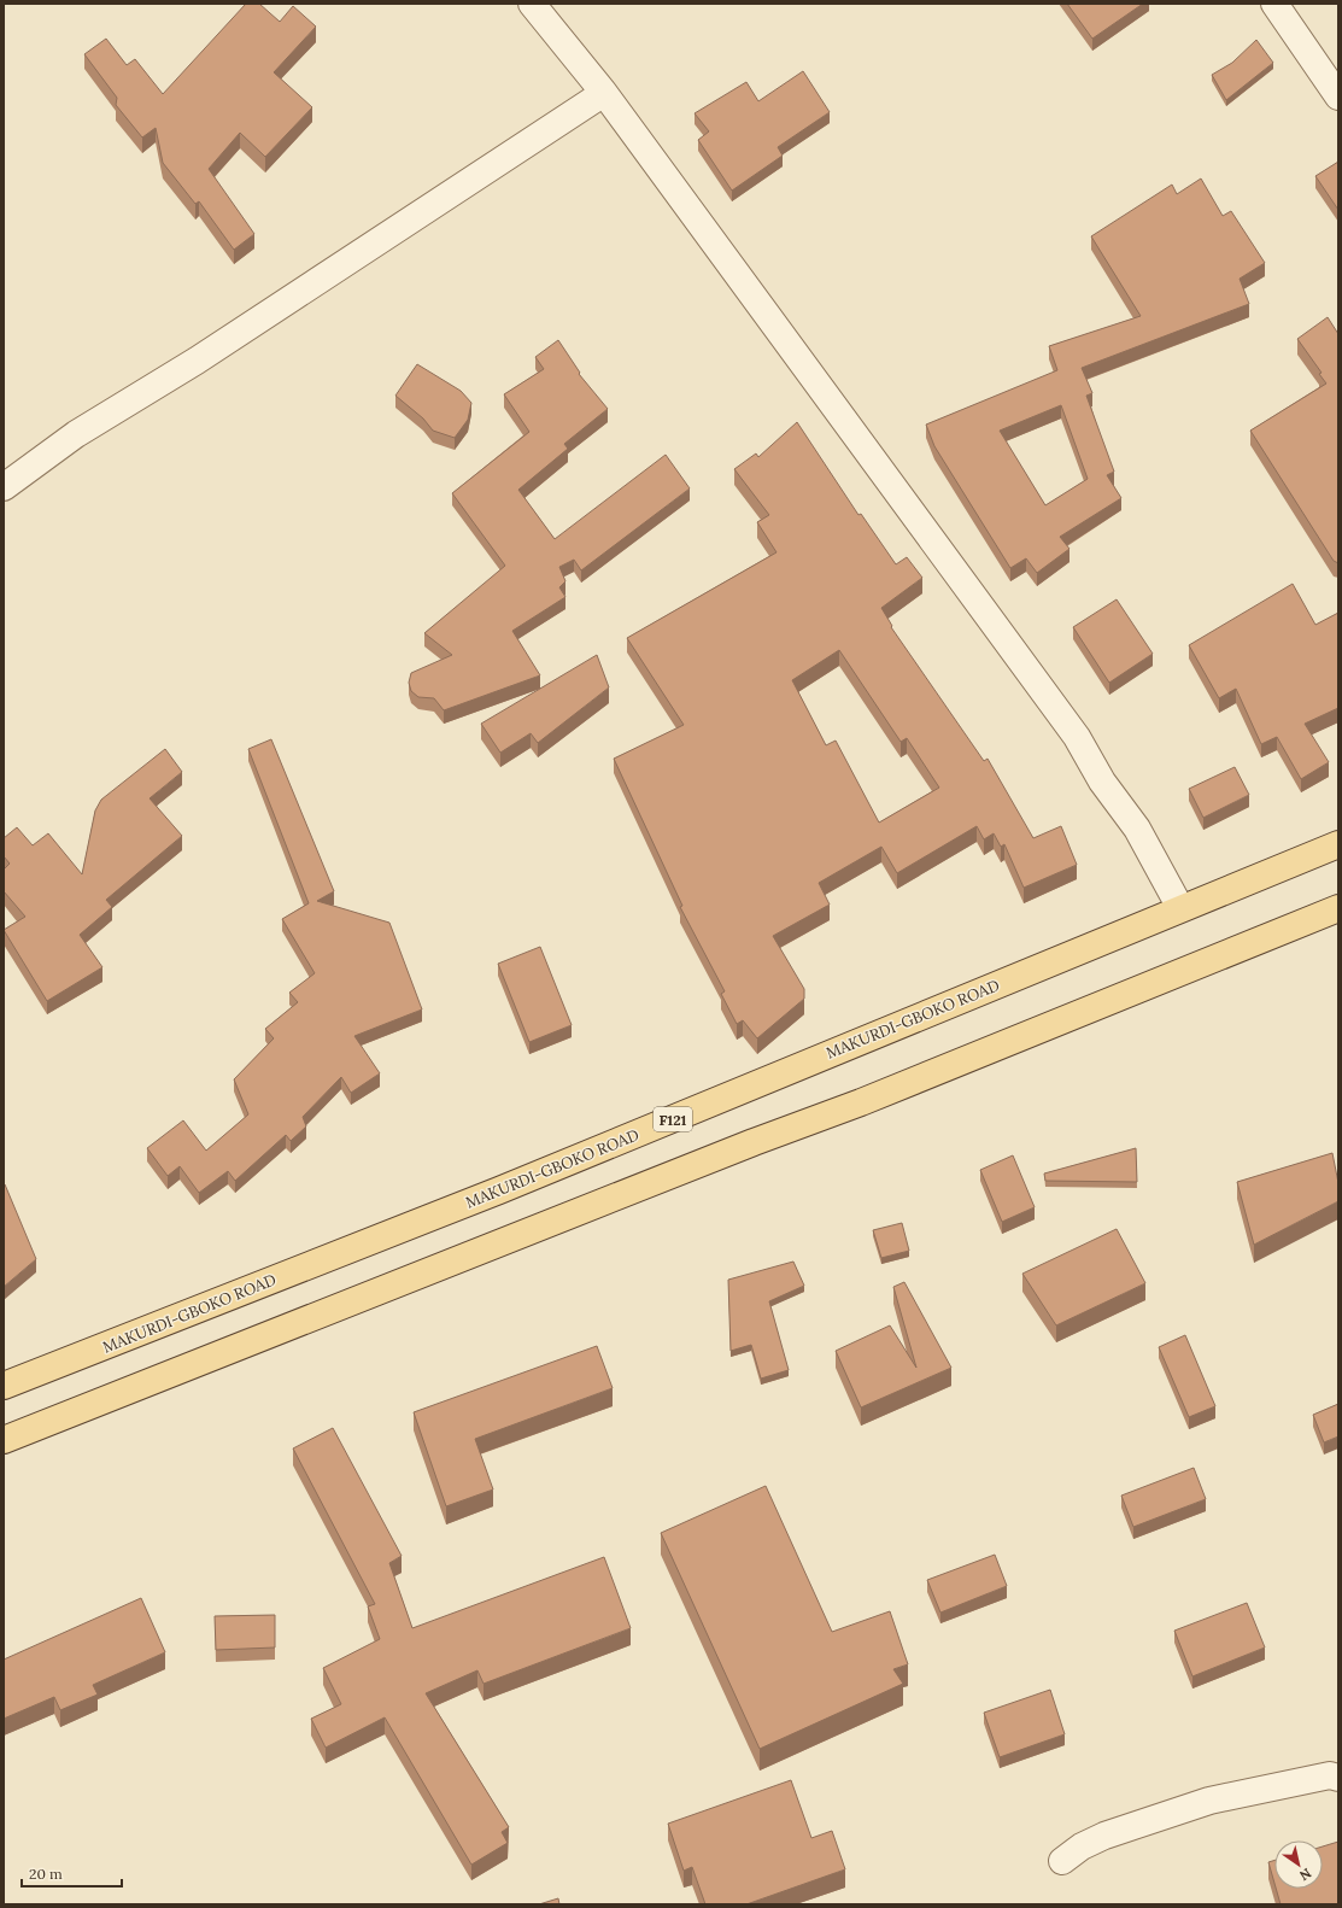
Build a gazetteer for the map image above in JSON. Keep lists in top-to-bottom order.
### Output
{
  "streets": {
    "main road": ["MAKURDI-GBOKO ROAD", "F121"]
  },
  "scale_bar": "20 m",
  "north": "bottom right"
}
